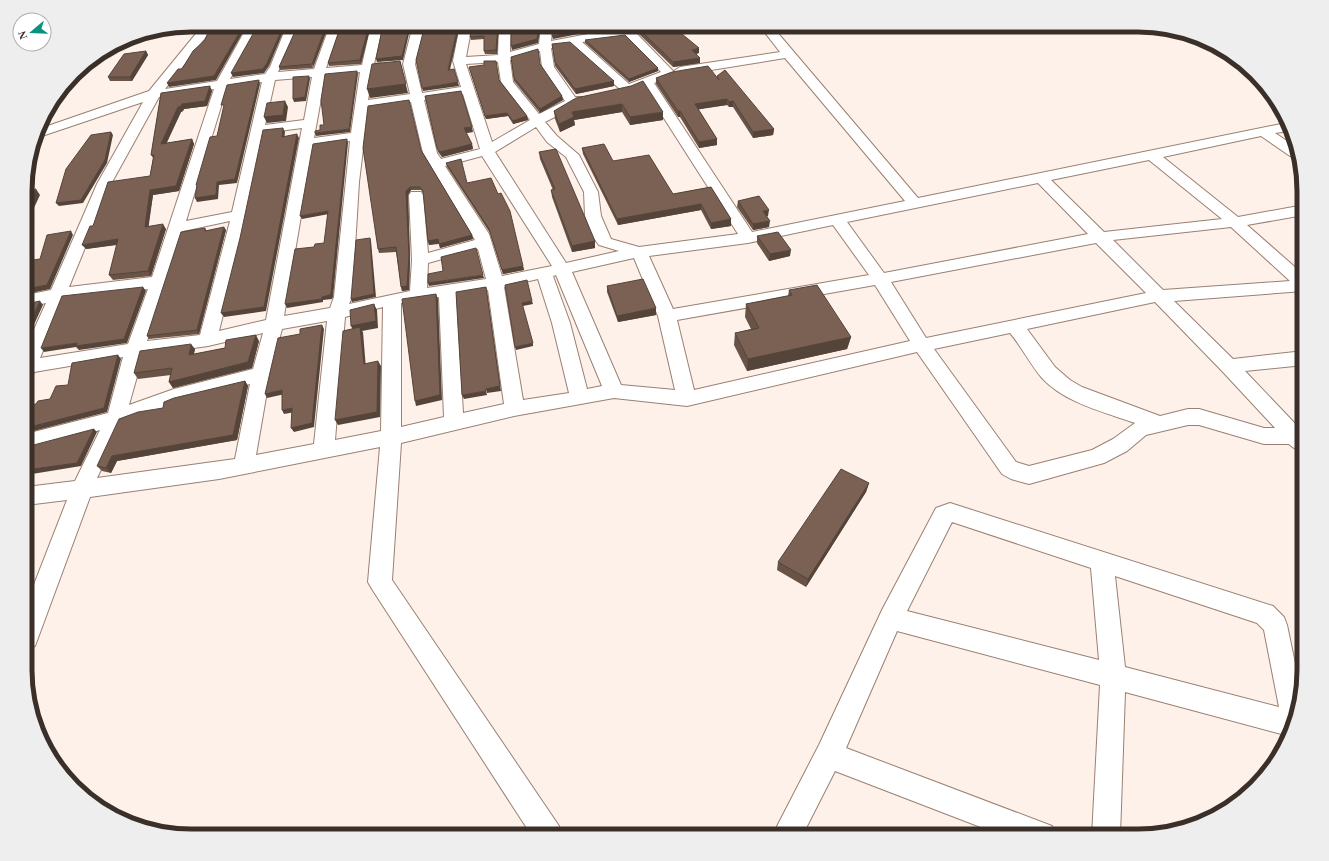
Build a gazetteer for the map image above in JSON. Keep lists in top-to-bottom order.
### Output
{
  "north": "left"
}
